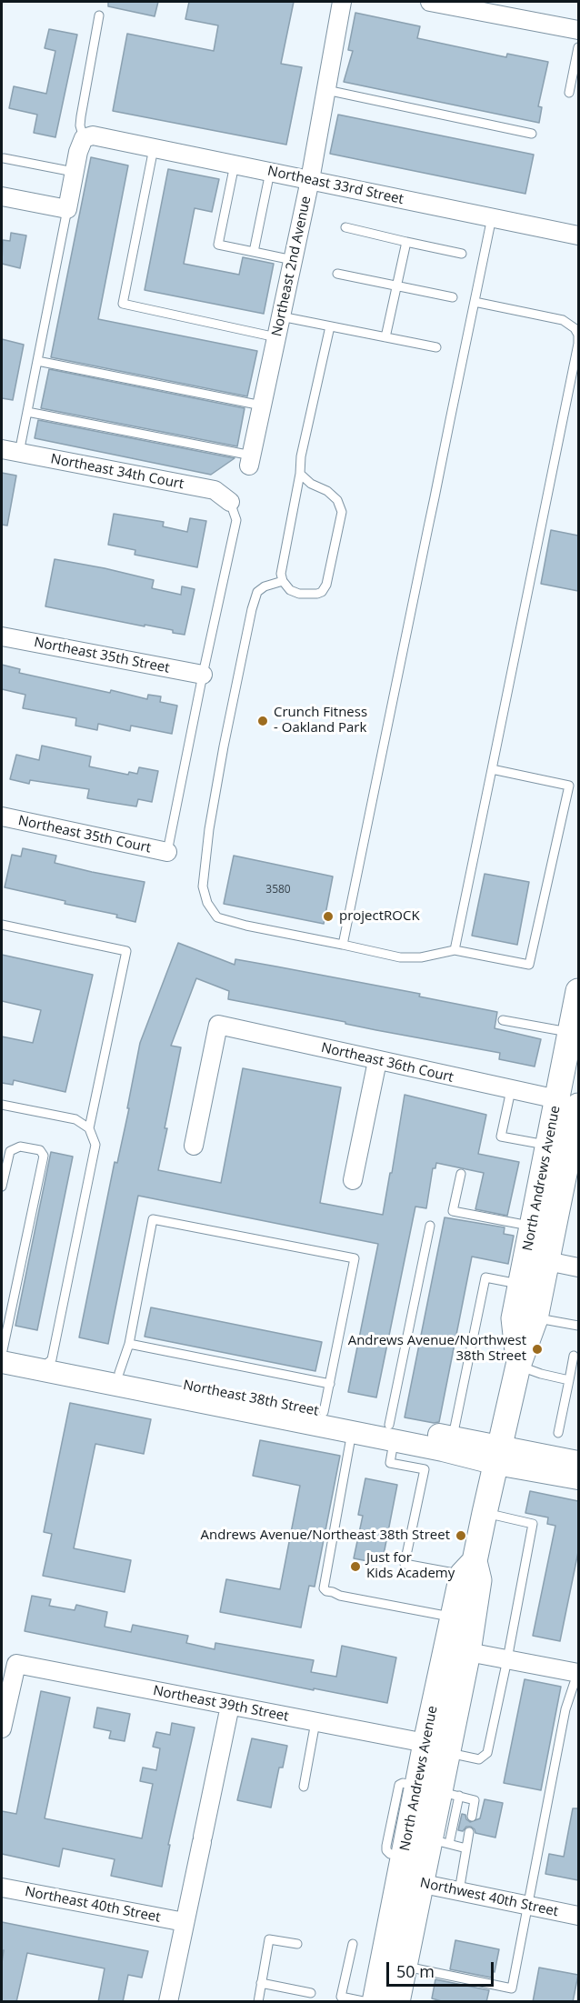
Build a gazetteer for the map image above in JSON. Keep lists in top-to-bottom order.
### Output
{
  "streets": {
    "main road": ["North Andrews Avenue"],
    "street": [
      "Northeast 33rd Street",
      "Northeast 2nd Avenue",
      "Northeast 34th Court",
      "Northeast 35th Street",
      "Northeast 35th Court",
      "Northeast 36th Court",
      "Northeast 38th Street",
      "Northeast 39th Street",
      "Northwest 40th Street",
      "Northeast 40th Street"
    ]
  },
  "crossings": [
    ["Northeast 33rd Street", "Northeast 2nd Avenue"],
    ["Northeast 36th Court", "North Andrews Avenue"],
    ["North Andrews Avenue", "Northeast 38th Street"],
    ["North Andrews Avenue", "Northeast 39th Street"],
    ["North Andrews Avenue", "Northwest 40th Street"]
  ],
  "places": [
    "Crunch Fitness - Oakland Park",
    "projectROCK",
    "Andrews Avenue/Northwest 38th Street",
    "Andrews Avenue/Northeast 38th Street",
    "Just for Kids Academy"
  ],
  "house_numbers": ["3580"],
  "scale_bar": "50 m"
}
